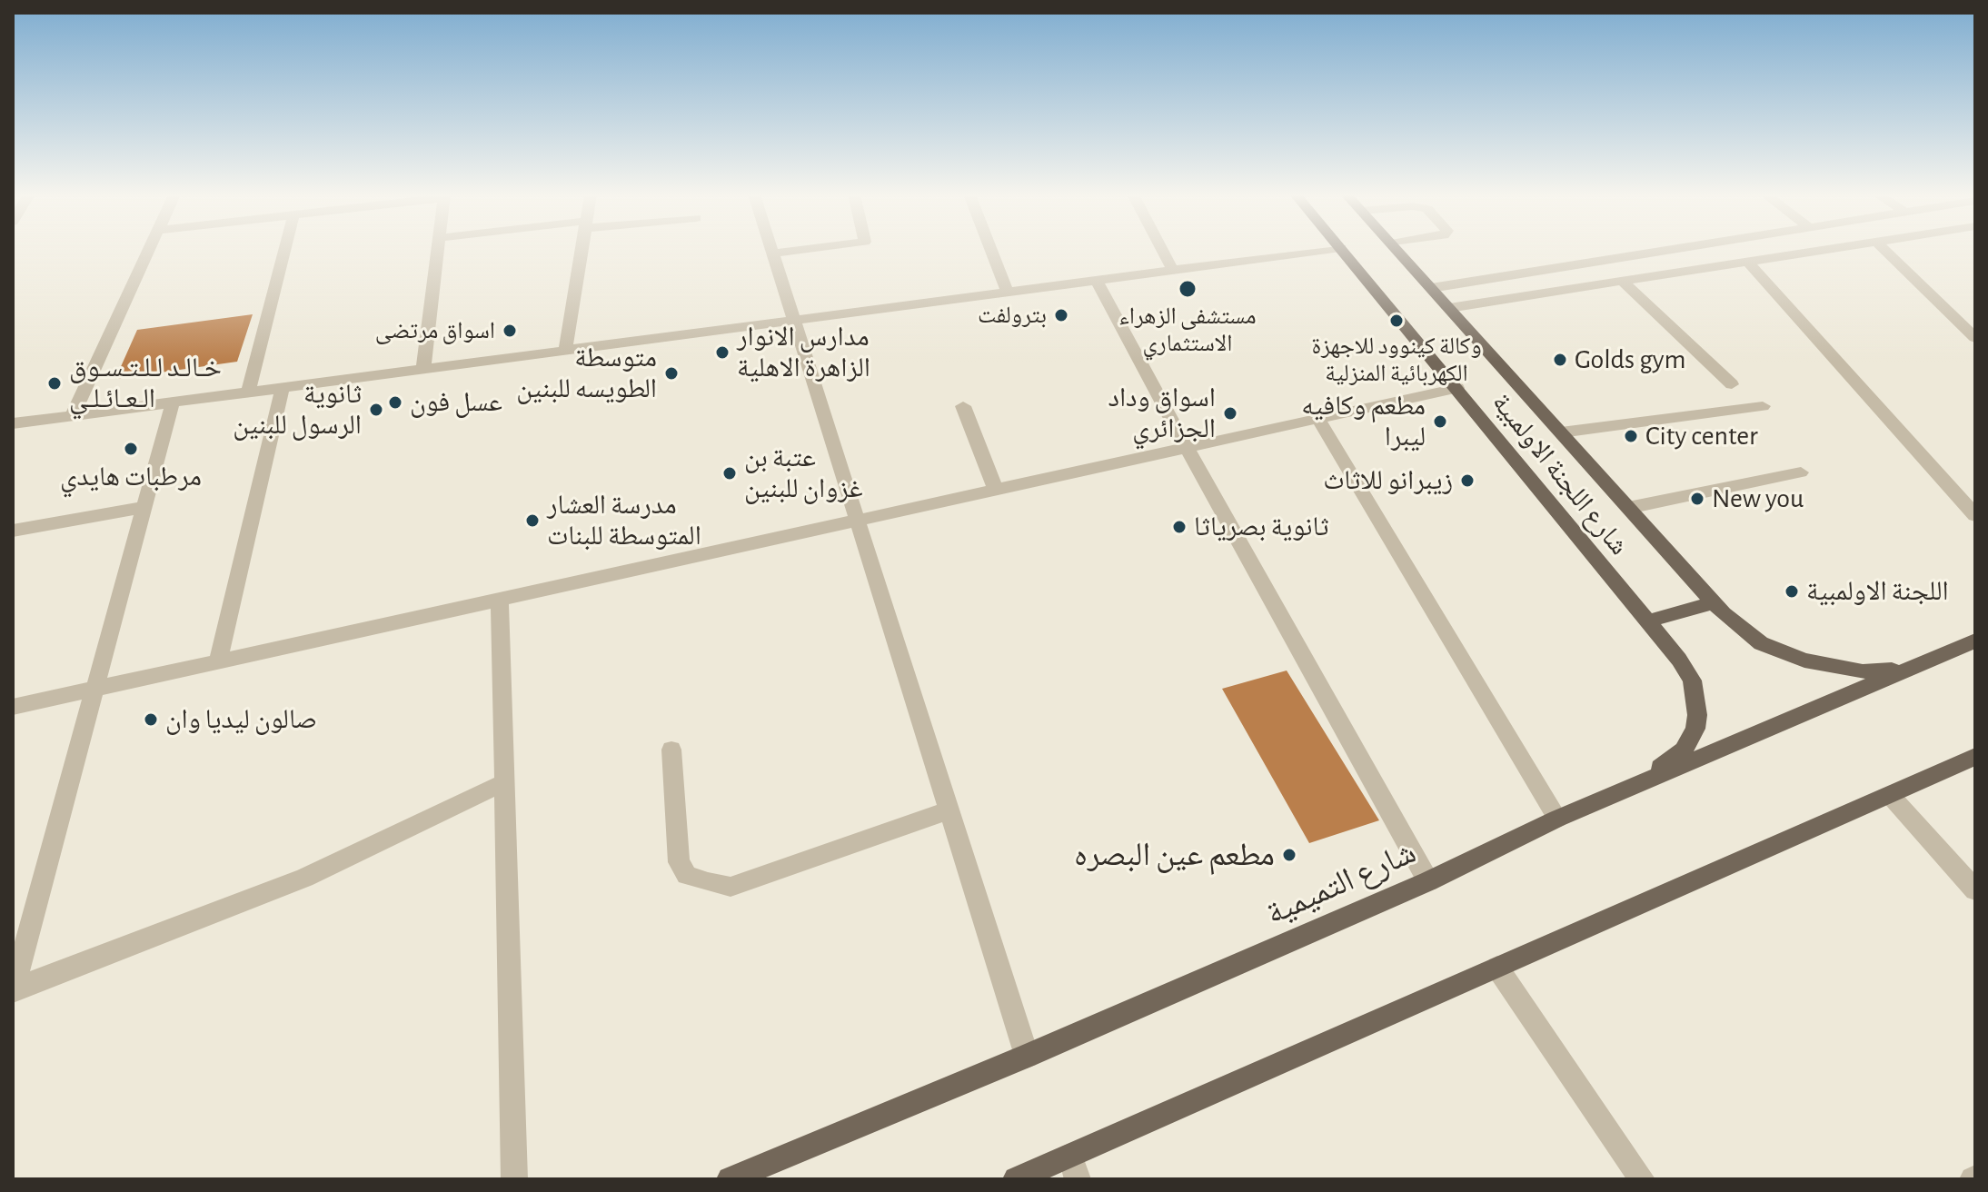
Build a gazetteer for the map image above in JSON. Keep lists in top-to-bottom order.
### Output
{
  "streets": {
    "main road": ["شارع اللجنة الاولمبية", "شارع التميمية"]
  },
  "crossings": [
    ["شارع اللجنة الاولمبية", "شارع التميمية"]
  ],
  "places": [
    "مستشفى الزهراء الاستثماري",
    "بترولفت",
    "وكالة كينوود للاجهزة الكهربائية المنزلية",
    "اسواق مرتضى",
    "مدارس الانوار الزاهرة الاهلية",
    "Golds gym",
    "متوسطة الطويسه للبنين",
    "خـالـد لـلـتـسـوق الـعـائـلـي",
    "عسل فون",
    "ثانوية الرسول للبنين",
    "اسواق وداد الجزائري",
    "مطعم وكافيه ليبرا",
    "City center",
    "مرطبات هايدي",
    "عتبة بن غزوان للبنين",
    "زيبرانو للاثاث",
    "New you",
    "مدرسة العشار المتوسطة للبنات",
    "ثانوية بصرياثا",
    "اللجنة الاولمبية",
    "صالون ليديا وان",
    "مطعم عين البصره"
  ]
}
